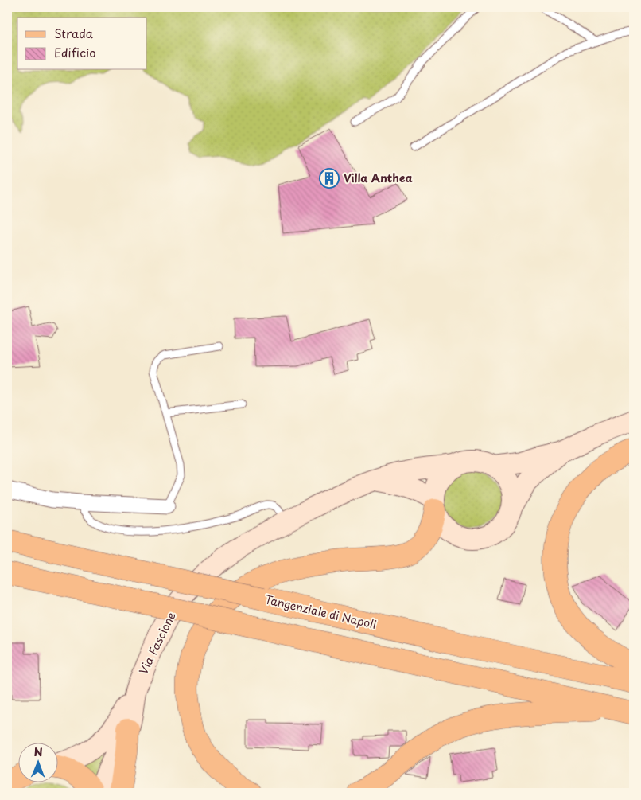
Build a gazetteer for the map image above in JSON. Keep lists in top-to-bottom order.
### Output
{
  "streets": {
    "main road": ["Tangenziale di Napoli", "Via Fascione"]
  },
  "places": {
    "building": ["Villa Anthea"]
  },
  "legend": ["Strada", "Edificio"],
  "north": "top"
}
